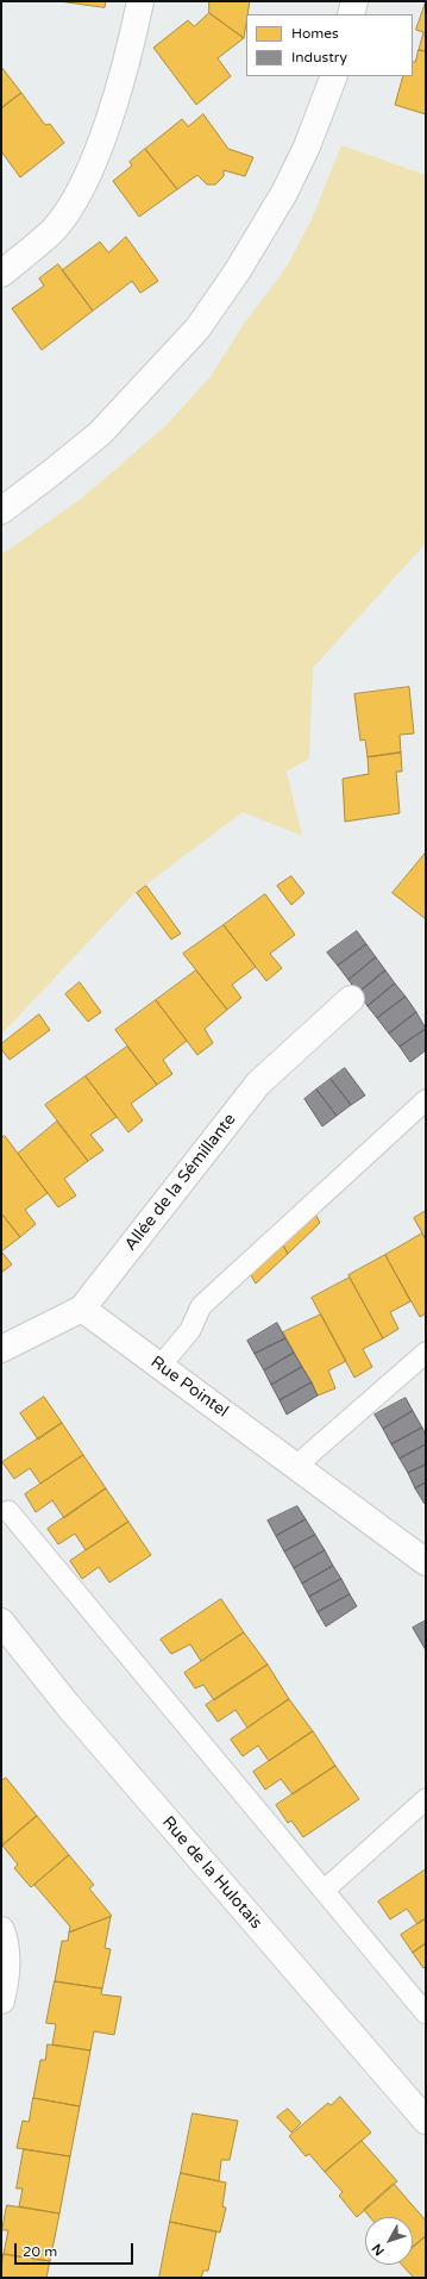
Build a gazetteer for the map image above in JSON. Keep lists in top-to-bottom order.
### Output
{
  "streets": {
    "street": ["Allée de la Sémillante", "Rue Pointel", "Rue de la Hulotais"]
  },
  "crossings": [
    ["Allée de la Sémillante", "Rue Pointel"]
  ],
  "legend": ["Homes", "Industry"],
  "scale_bar": "20 m",
  "north": "bottom left"
}
